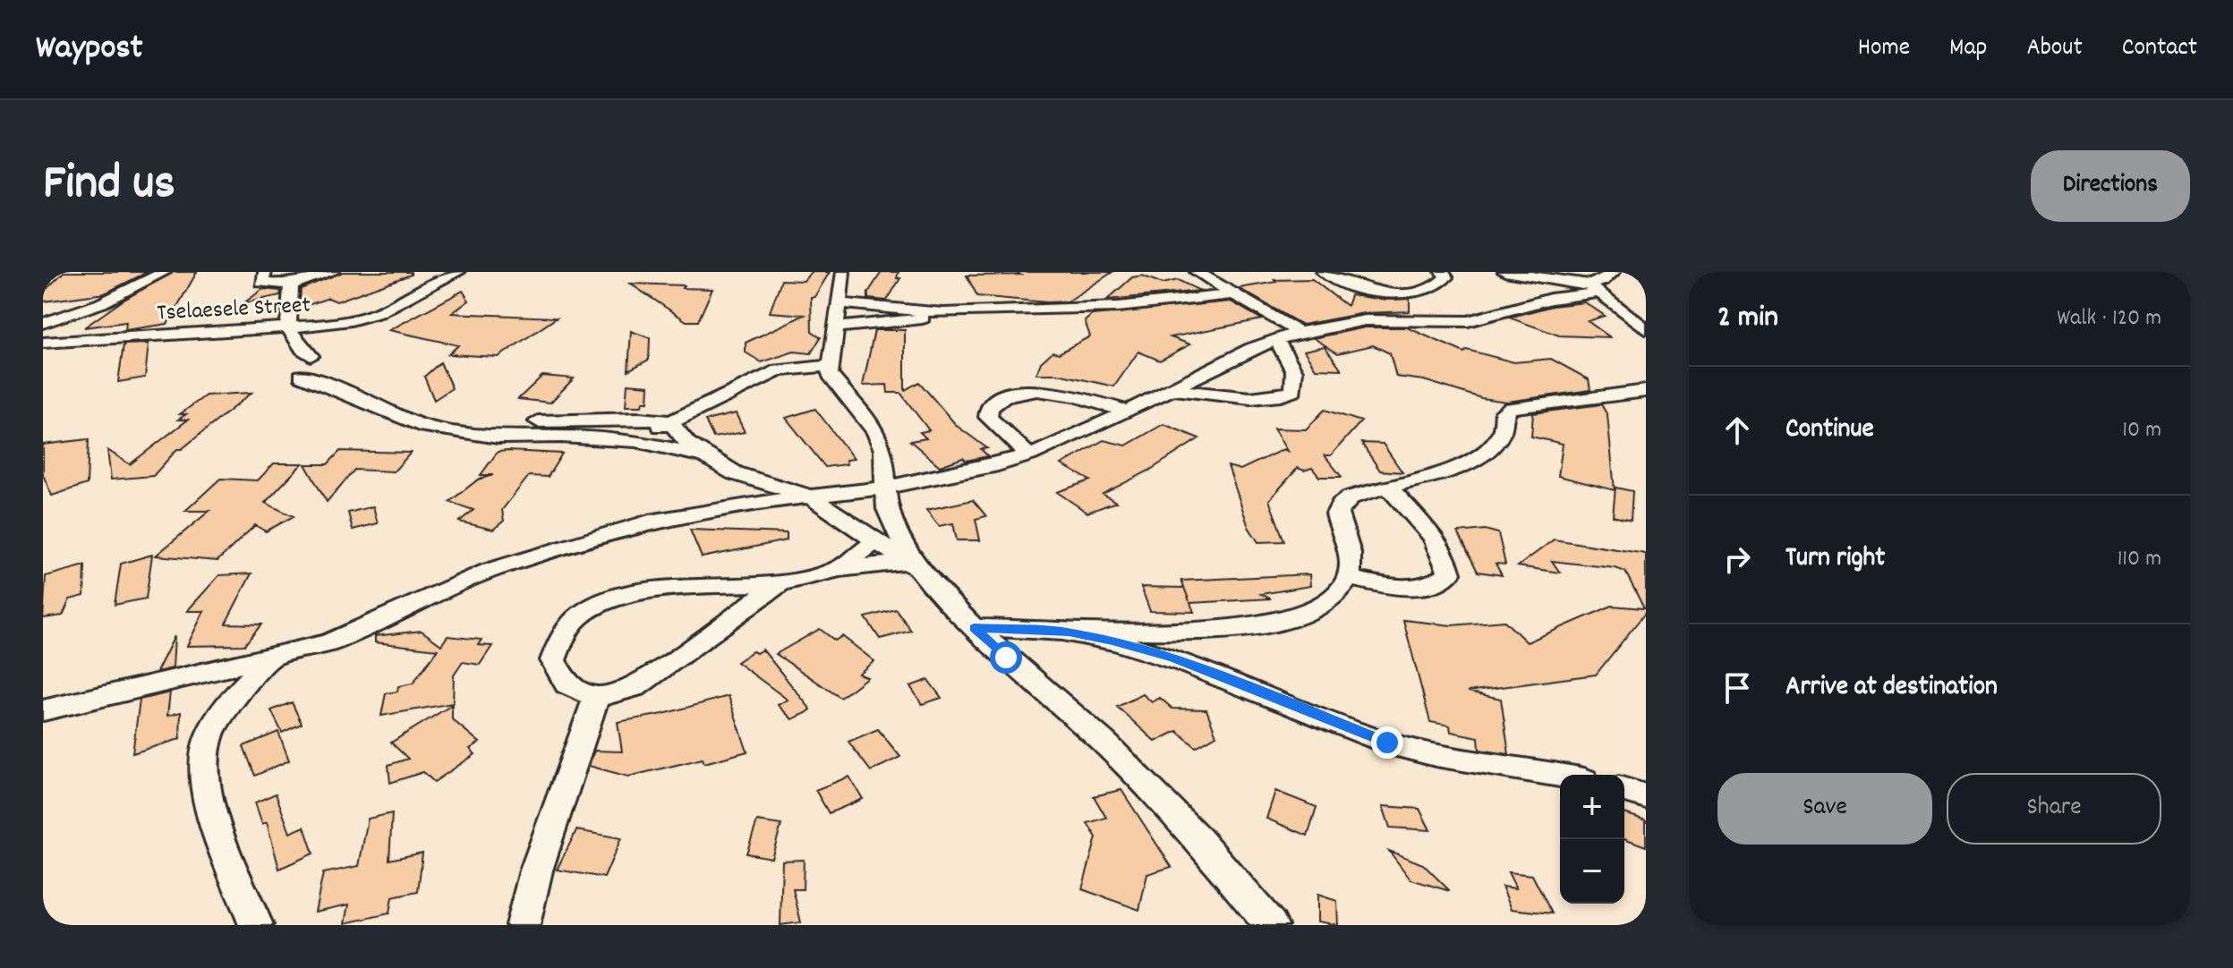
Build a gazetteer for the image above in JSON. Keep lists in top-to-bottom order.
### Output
{
  "streets": {
    "street": ["Tselaesele Street"]
  },
  "page": {
    "header": "Waypost",
    "nav": [
      "Home",
      "Map",
      "About",
      "Contact"
    ],
    "title": "Find us",
    "buttons": [
      "Directions",
      ["Save", "Share"]
    ],
    "heading": ["2 min", "Walk · 120 m"],
    "list": [
      ["Continue", "10 m"],
      ["Turn right", "110 m"],
      "Arrive at destination"
    ],
    "map_buttons": ["+", "−"]
  }
}
